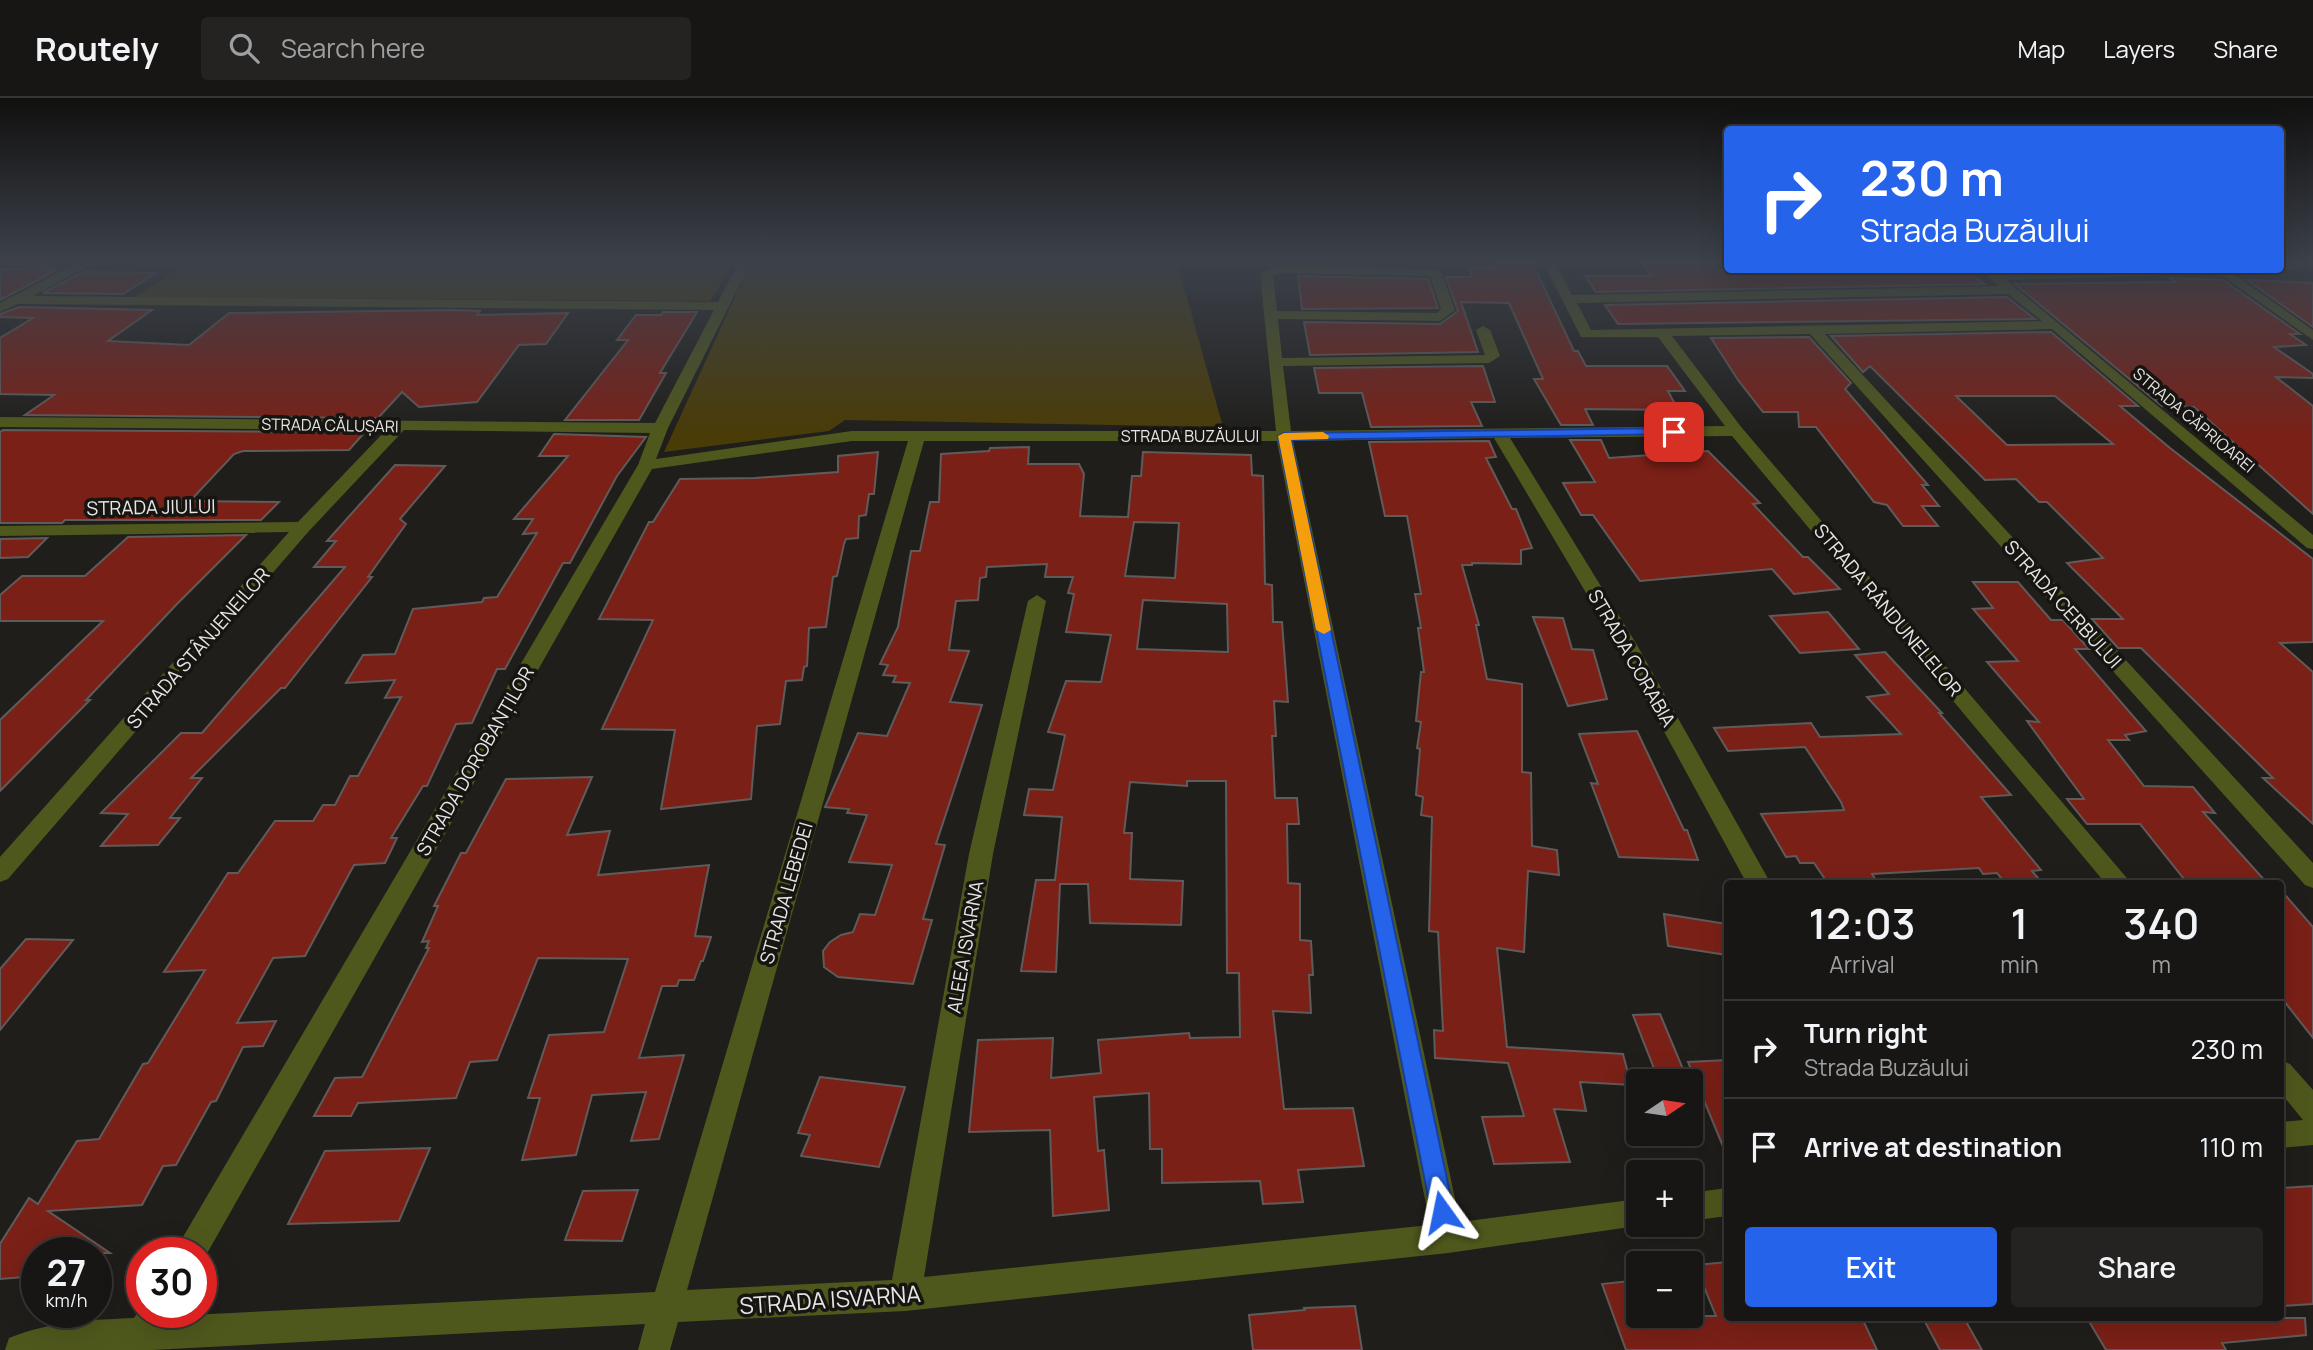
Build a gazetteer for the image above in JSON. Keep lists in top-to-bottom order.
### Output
{
  "streets": {
    "street": [
      "STRADA CĂPRIOAREI",
      "STRADA CĂLUȘARI",
      "STRADA BUZĂULUI",
      "STRADA JIULUI",
      "STRADA CERBULUI",
      "STRADA RÂNDUNELELOR",
      "STRADA STÂNJENEILOR",
      "STRADA CORABIA",
      "STRADA DOROBANȚILOR",
      "STRADA LEBEDEI",
      "ALEEA ISVARNA",
      "STRADA ISVARNA"
    ]
  },
  "crossings": [
    ["STRADA CĂLUȘARI", "STRADA STÂNJENEILOR"],
    ["STRADA CĂLUȘARI", "STRADA DOROBANȚILOR"],
    ["STRADA BUZĂULUI", "STRADA RÂNDUNELELOR"],
    ["STRADA BUZĂULUI", "STRADA CORABIA"],
    ["STRADA BUZĂULUI", "STRADA DOROBANȚILOR"],
    ["STRADA BUZĂULUI", "STRADA LEBEDEI"],
    ["STRADA JIULUI", "STRADA STÂNJENEILOR"],
    ["STRADA LEBEDEI", "STRADA ISVARNA"],
    ["ALEEA ISVARNA", "STRADA ISVARNA"]
  ],
  "north": "right",
  "page": {
    "header": "Routely",
    "search": "Search here",
    "nav": ["Map", "Layers", "Share"],
    "turn": ["230 m", "Strada Buzăului"],
    "eta": [
      "12:03",
      "Arrival",
      "1",
      "min",
      "340",
      "m"
    ],
    "list": [
      {
        "name": "Turn right",
        "note": "Strada Buzăului",
        "value": "230 m"
      },
      {
        "name": "Arrive at destination",
        "value": "110 m"
      }
    ],
    "map_buttons": ["+", "−"],
    "buttons": ["Exit", "Share"],
    "speed": "27 km/h",
    "limit": "30"
  }
}
